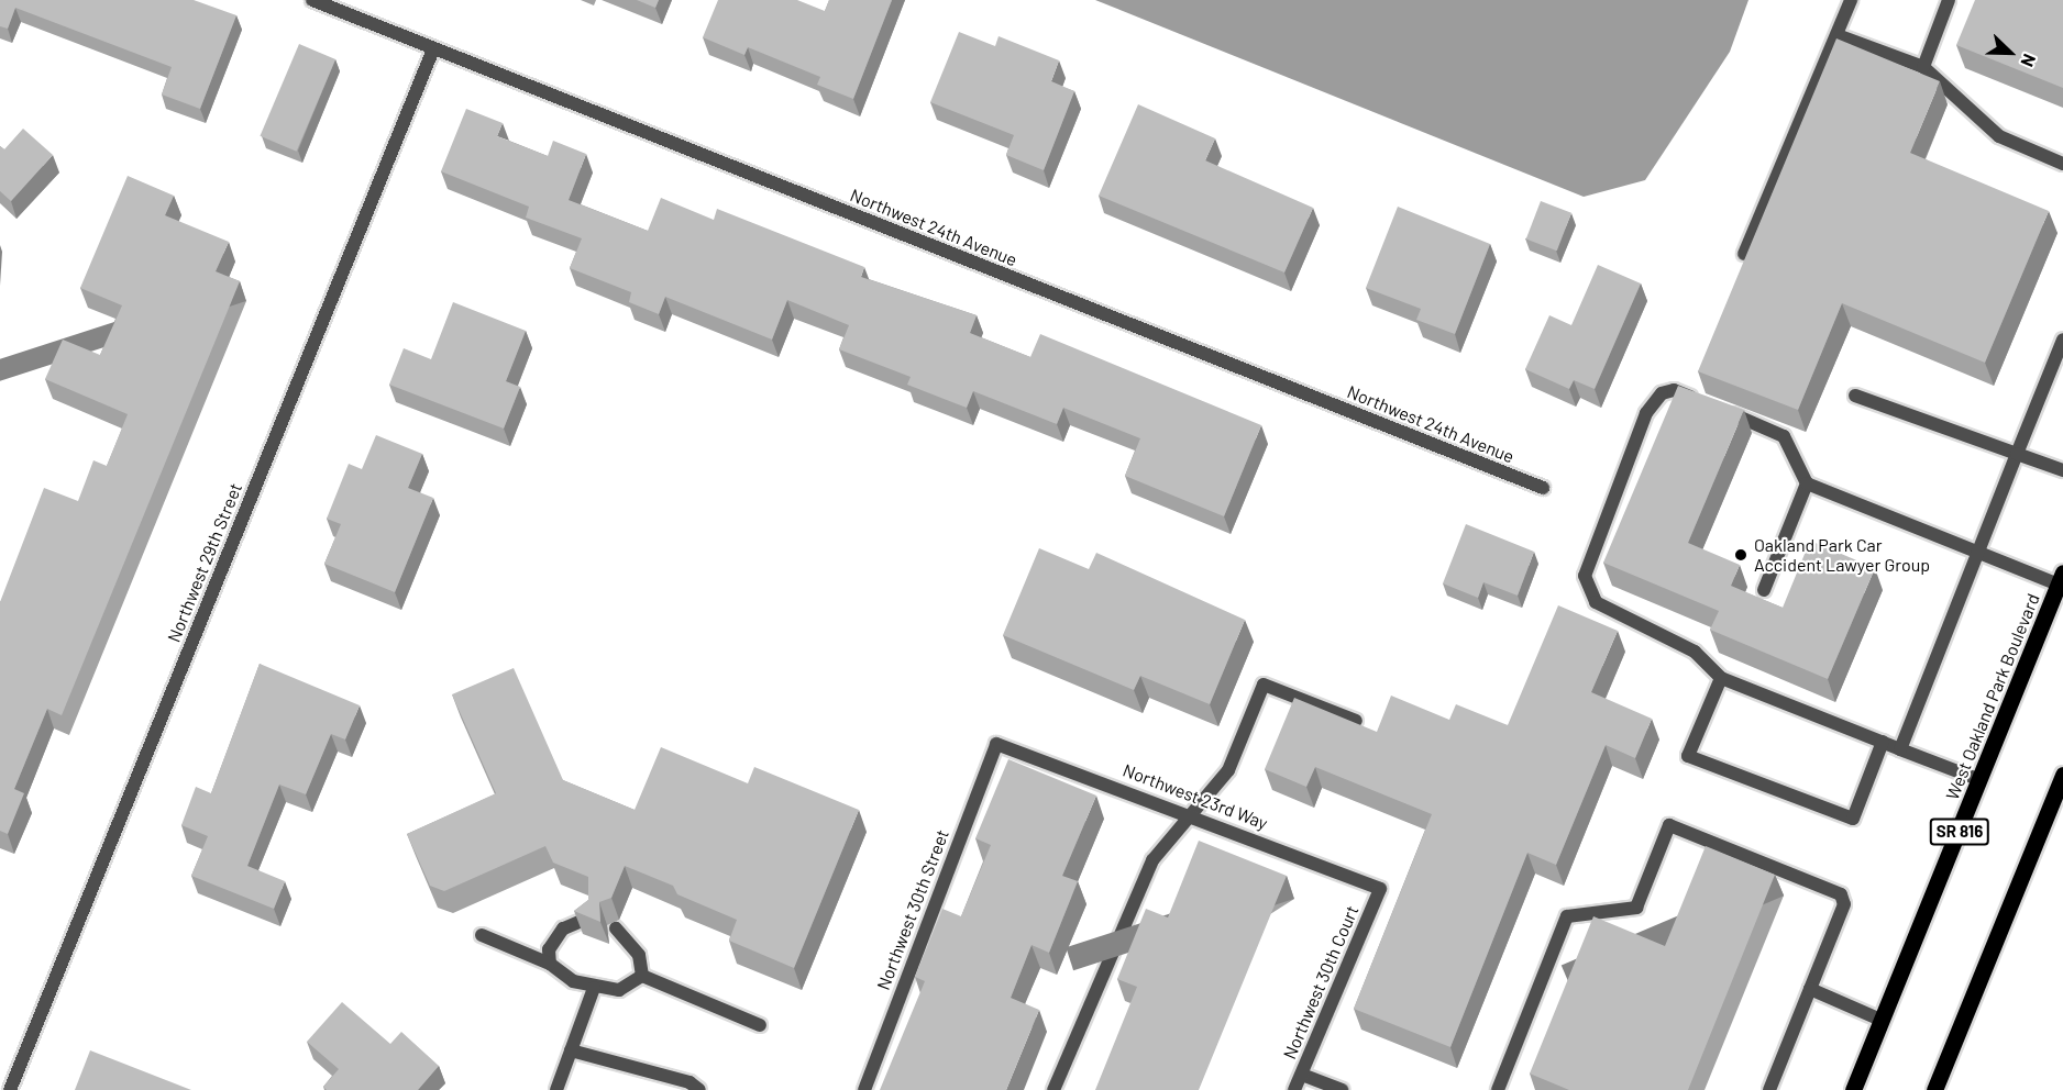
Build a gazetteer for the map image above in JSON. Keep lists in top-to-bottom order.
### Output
{
  "streets": {
    "main road": ["West Oakland Park Boulevard", "SR 816"],
    "street": [
      "Northwest 24th Avenue",
      "Northwest 29th Street",
      "Northwest 23rd Way",
      "Northwest 30th Street",
      "Northwest 30th Court"
    ]
  },
  "crossings": [
    ["Northwest 24th Avenue", "Northwest 29th Street"],
    ["Northwest 23rd Way", "Northwest 30th Street"],
    ["Northwest 23rd Way", "Northwest 30th Court"]
  ],
  "places": ["Oakland Park Car Accident Lawyer Group"],
  "north": "bottom right"
}
